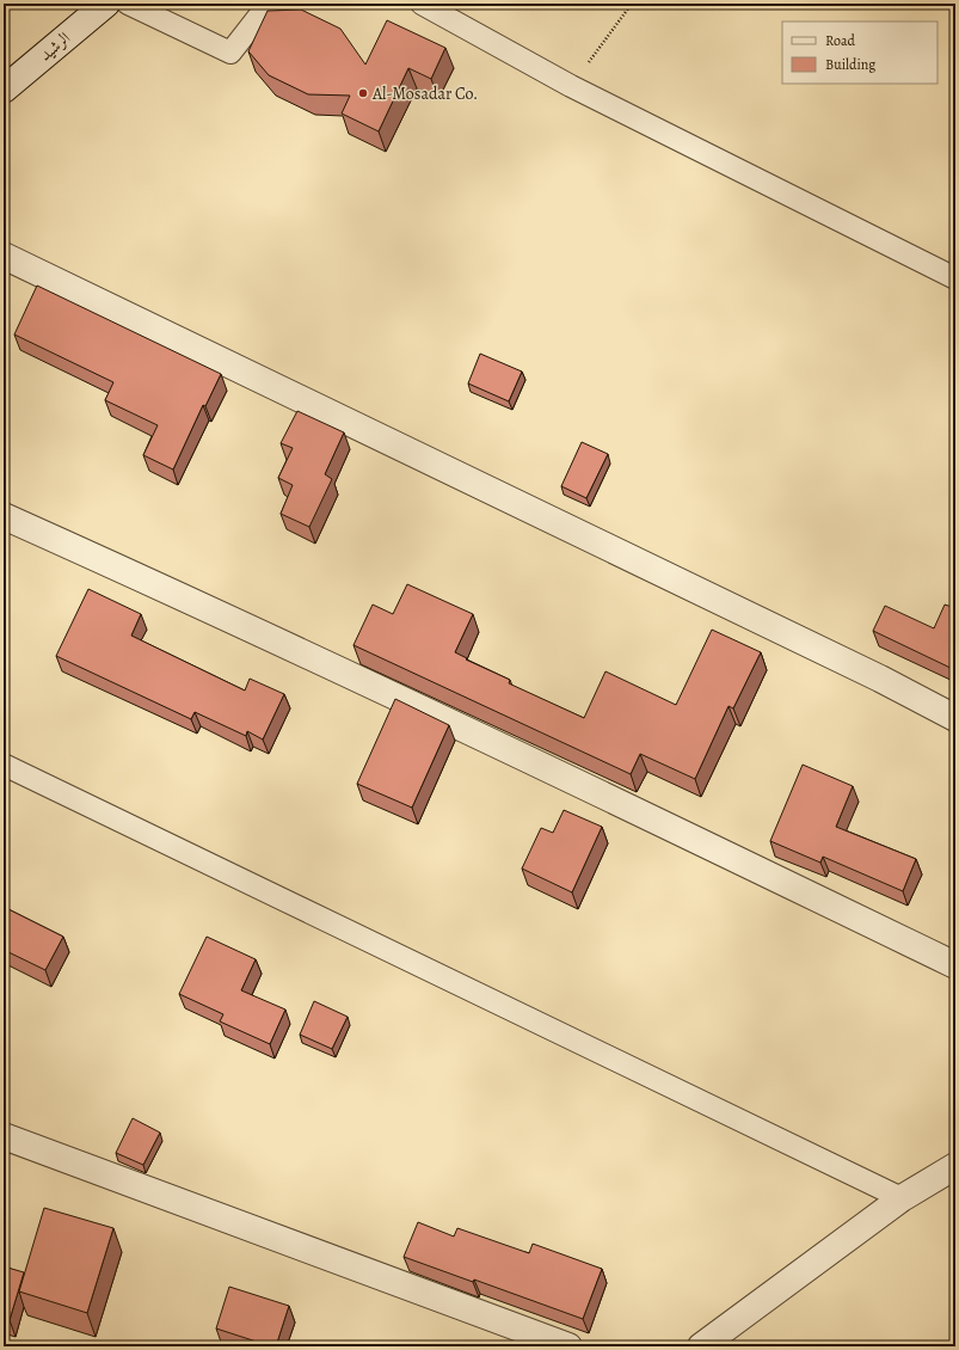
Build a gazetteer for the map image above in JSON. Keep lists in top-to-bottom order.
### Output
{
  "streets": {
    "street": ["الرشيد"]
  },
  "places": ["Al-Mosadar Co."],
  "legend": ["Road", "Building"]
}
